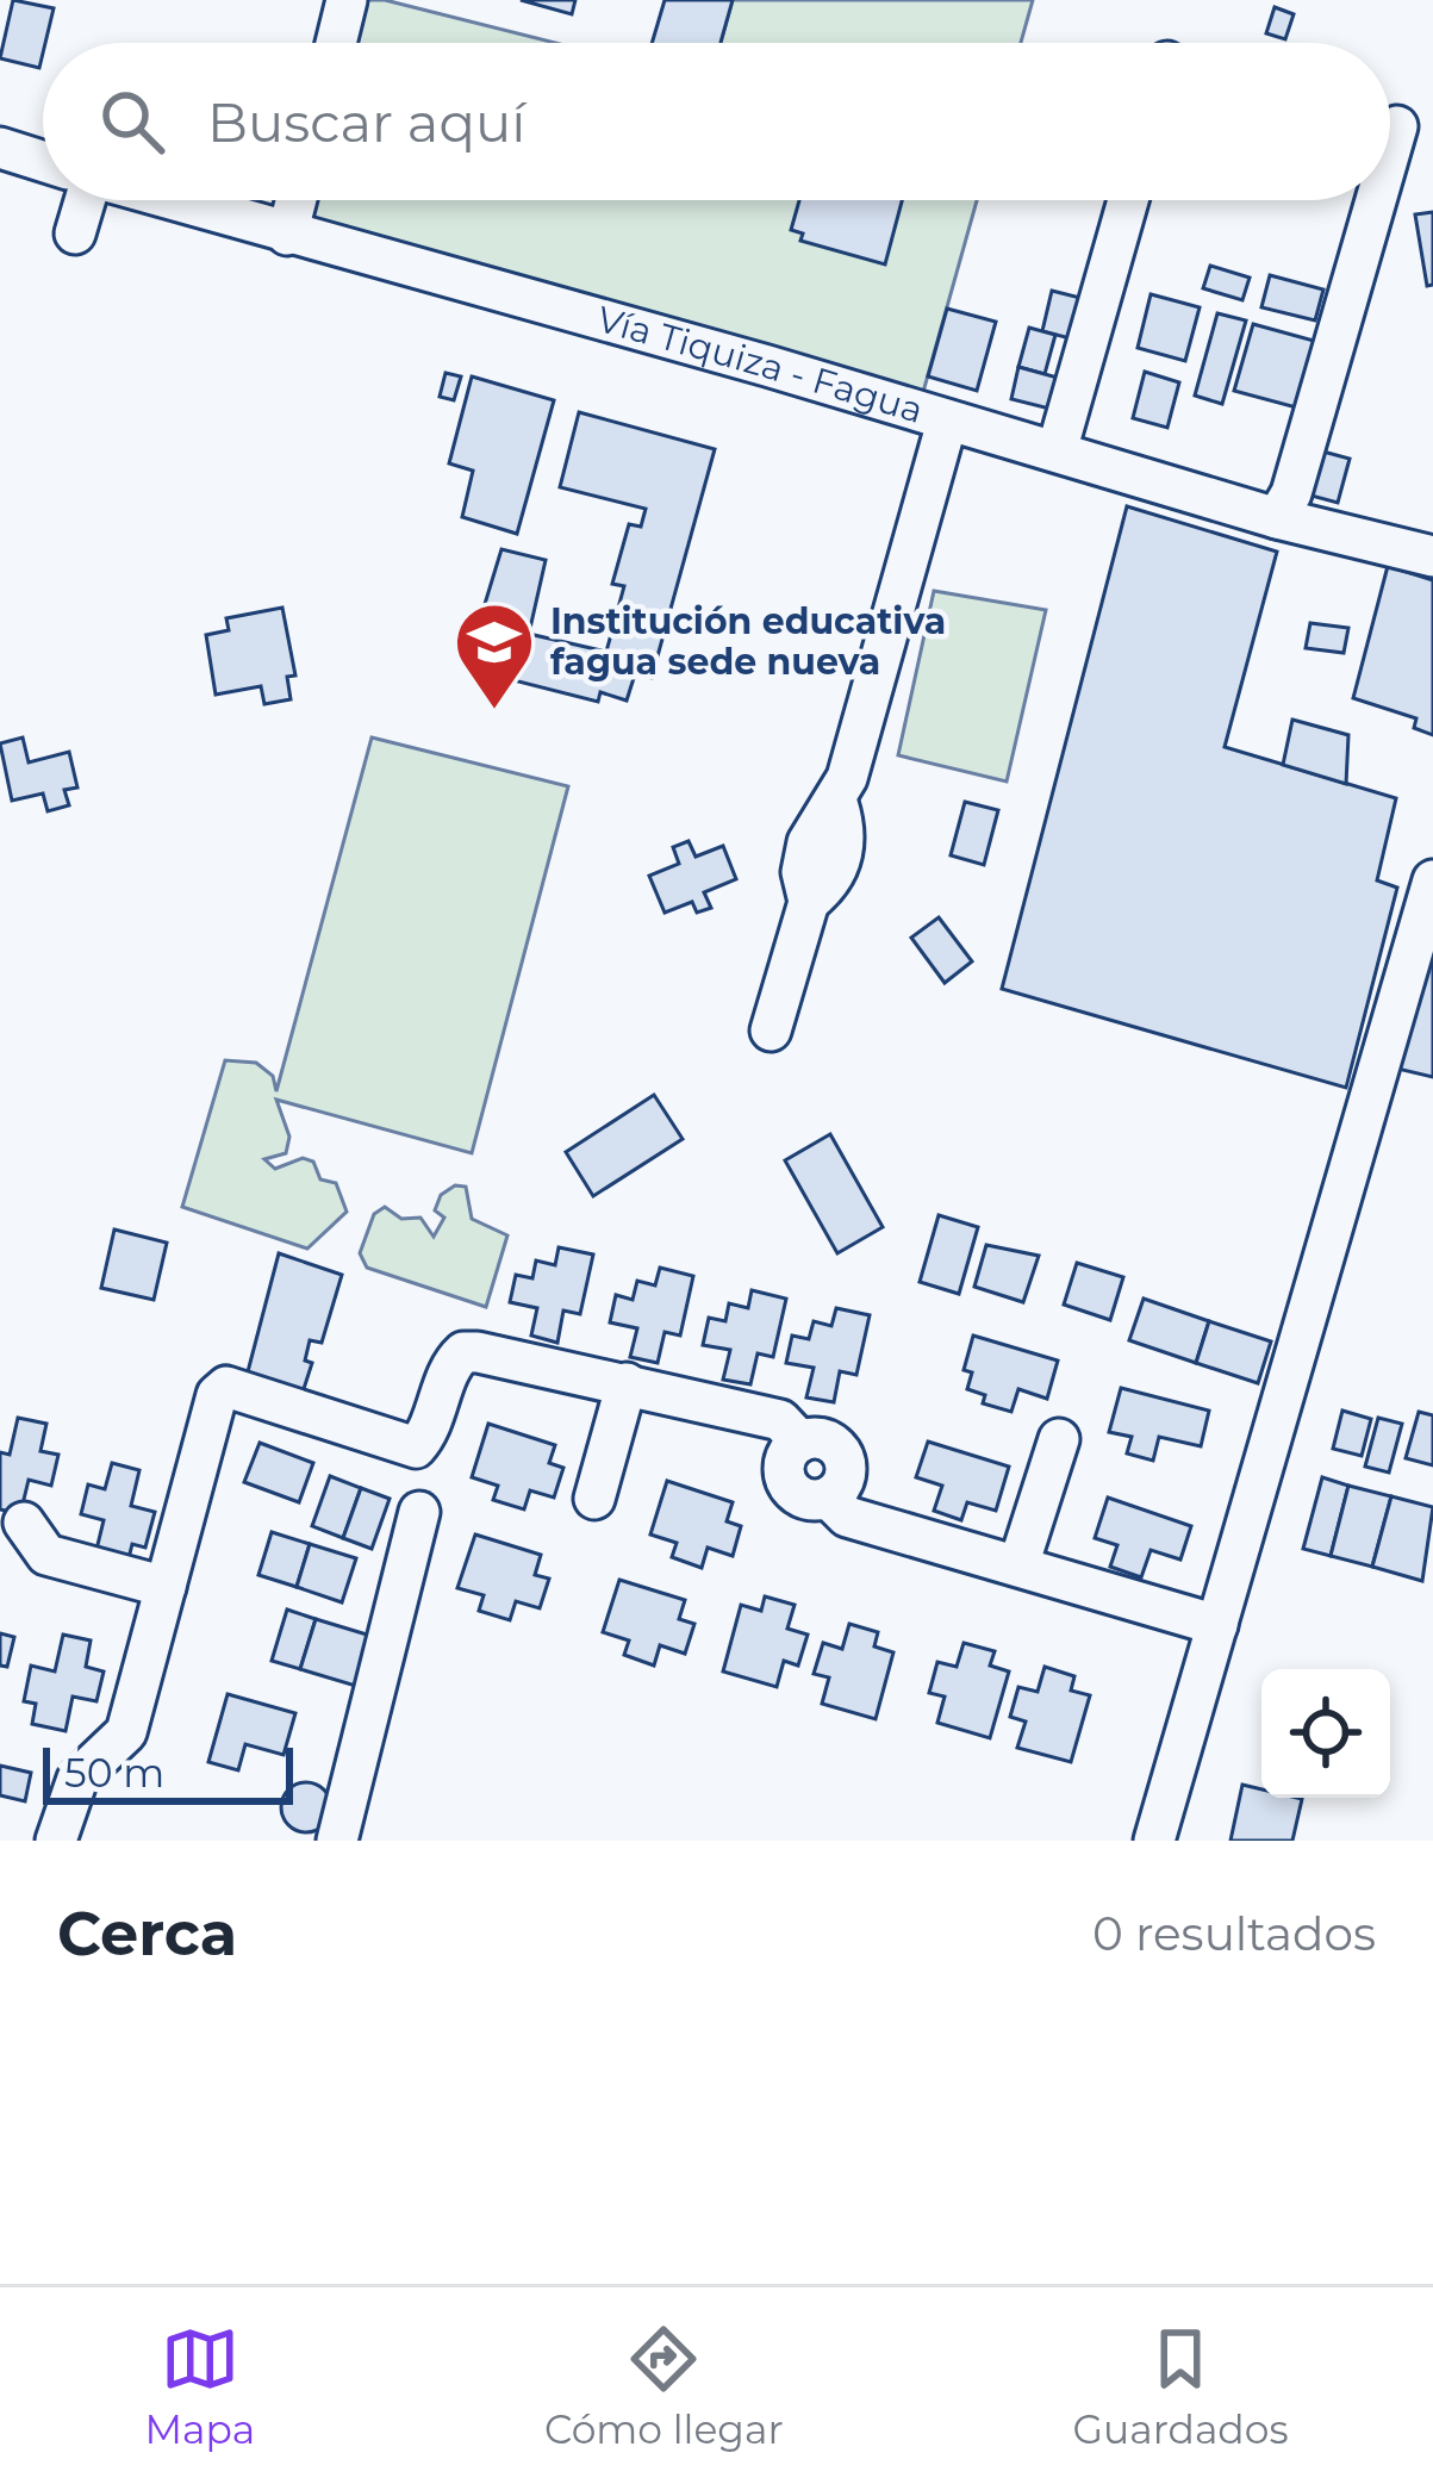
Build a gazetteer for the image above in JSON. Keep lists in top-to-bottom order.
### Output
{
  "streets": {
    "street": ["Vía Tiquiza - Fagua"]
  },
  "places": {
    "school or university": ["Institución educativa fagua sede nueva"]
  },
  "scale_bar": "50 m",
  "page": {
    "search": "Buscar aquí",
    "scale": "50 m",
    "heading": ["Cerca", "0 resultados"],
    "nav": ["Mapa", "Cómo llegar", "Guardados"]
  }
}
